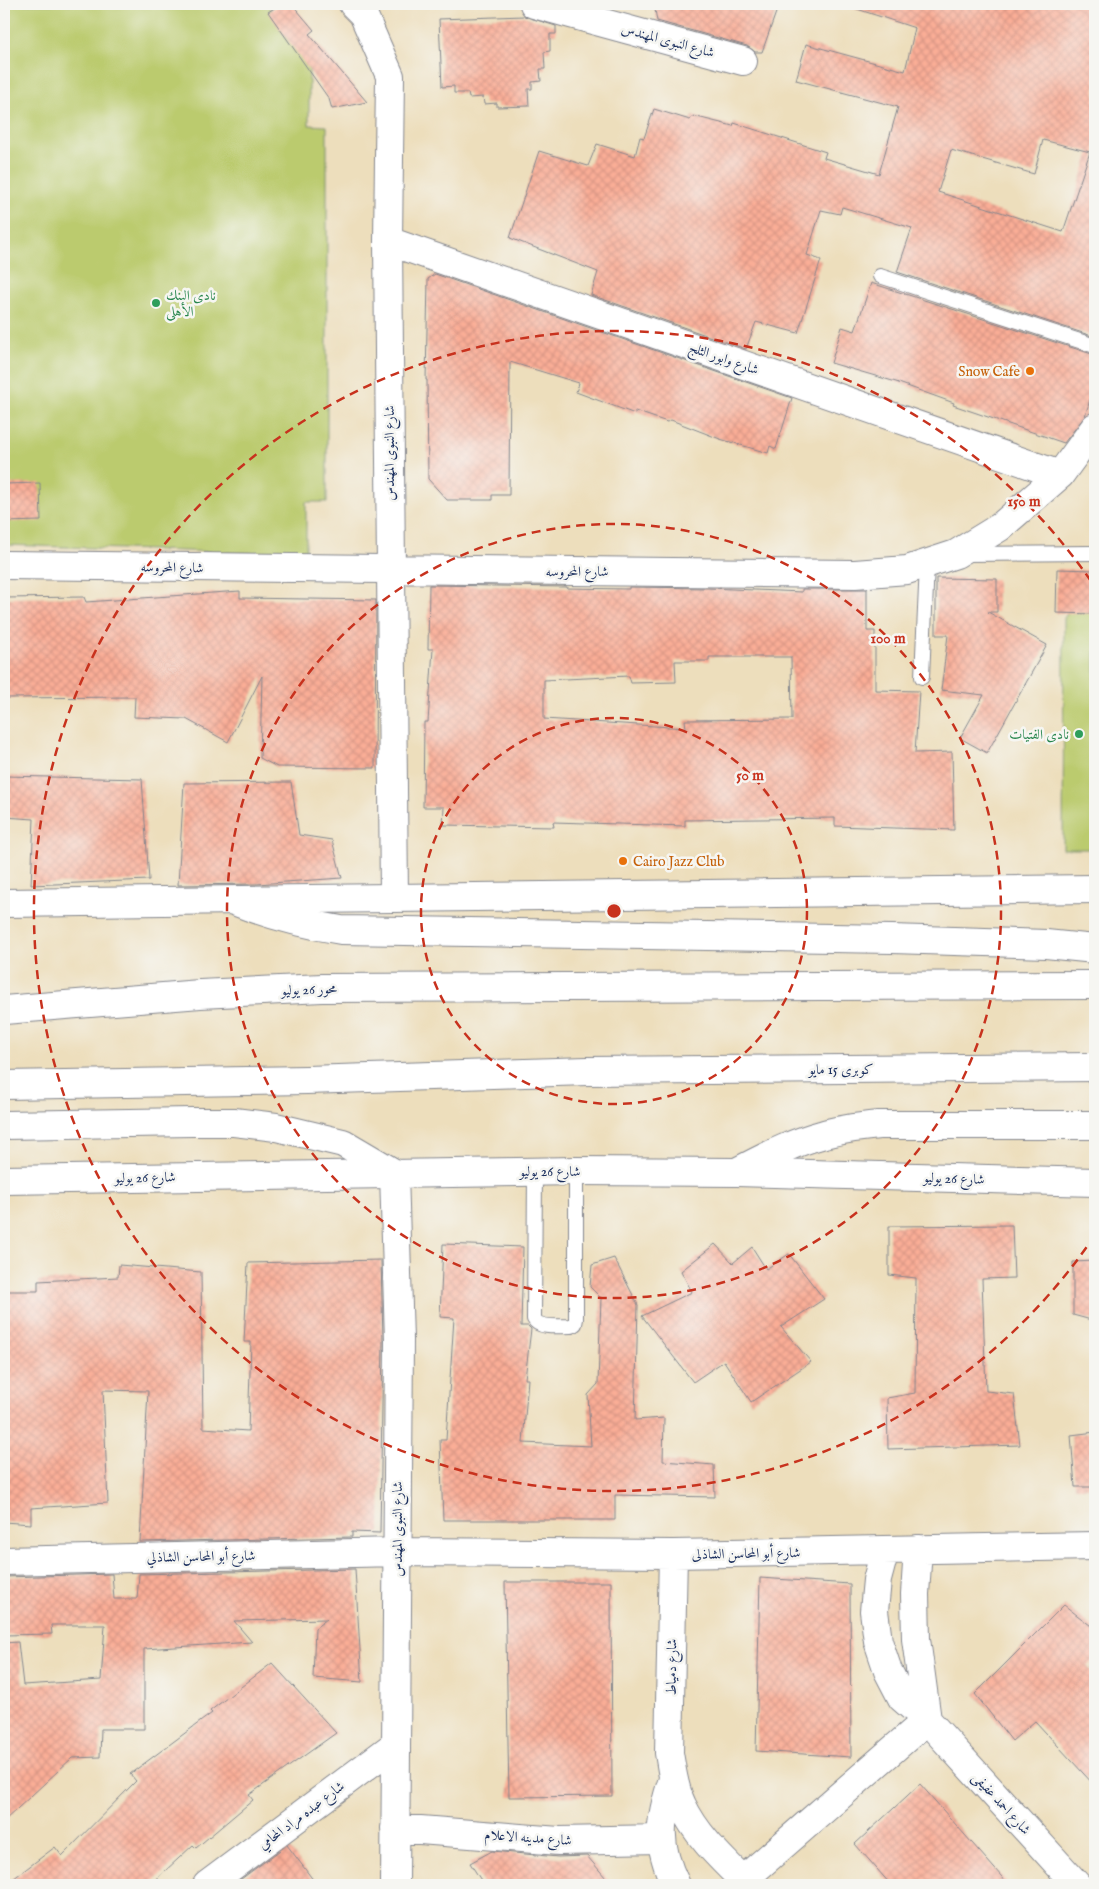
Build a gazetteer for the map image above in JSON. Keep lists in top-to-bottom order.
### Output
{
  "streets": {
    "main road": [
      "شارع النبوى المهندس",
      "شارع وابور الثلج",
      "شارع المحروسه",
      "محور 26 يوليو",
      "كوبرى 15 مايو",
      "شارع 26 يوليو",
      "شارع أبو المحاسن الشاذلى",
      "شارع أبو المحاسن الشاذلي",
      "شارع دمياط",
      "شارع احمد عفيفى",
      "شارع عبده مراد المحامي",
      "شارع مدينه الاعلام"
    ]
  },
  "crossings": [
    ["شارع النبوى المهندس", "شارع وابور الثلج"],
    ["شارع النبوى المهندس", "شارع المحروسه"],
    ["شارع النبوى المهندس", "شارع 26 يوليو"],
    ["شارع النبوى المهندس", "شارع أبو المحاسن الشاذلى"],
    ["شارع النبوى المهندس", "شارع أبو المحاسن الشاذلي"],
    ["شارع النبوى المهندس", "شارع عبده مراد المحامي"],
    ["شارع النبوى المهندس", "شارع مدينه الاعلام"],
    ["شارع وابور الثلج", "شارع المحروسه"],
    ["شارع أبو المحاسن الشاذلى", "شارع أبو المحاسن الشاذلي"],
    ["شارع أبو المحاسن الشاذلى", "شارع دمياط"],
    ["شارع أبو المحاسن الشاذلى", "شارع احمد عفيفى"],
    ["شارع دمياط", "شارع مدينه الاعلام"]
  ],
  "places": [
    "نادى البنك الأهلى",
    "Snow Cafe",
    "نادى الفتيات",
    "Cairo Jazz Club"
  ],
  "rings": ["150 m", "100 m", "50 m"]
}
